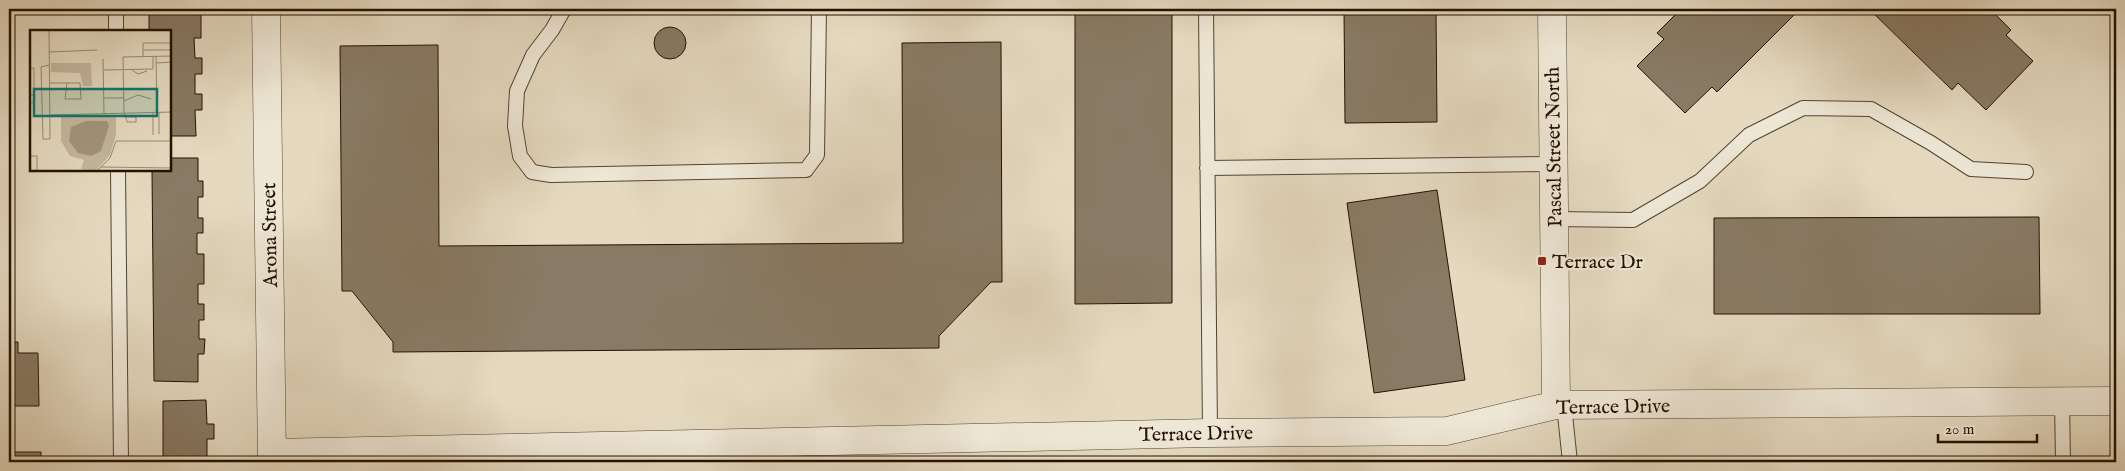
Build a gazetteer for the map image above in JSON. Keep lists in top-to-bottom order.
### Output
{
  "streets": {
    "street": ["Pascal Street North", "Arona Street", "Terrace Drive"]
  },
  "crossings": [
    ["Pascal Street North", "Terrace Drive"],
    ["Arona Street", "Terrace Drive"]
  ],
  "places": {
    "transit": ["Terrace Dr"]
  },
  "scale_bar": "20 m"
}
